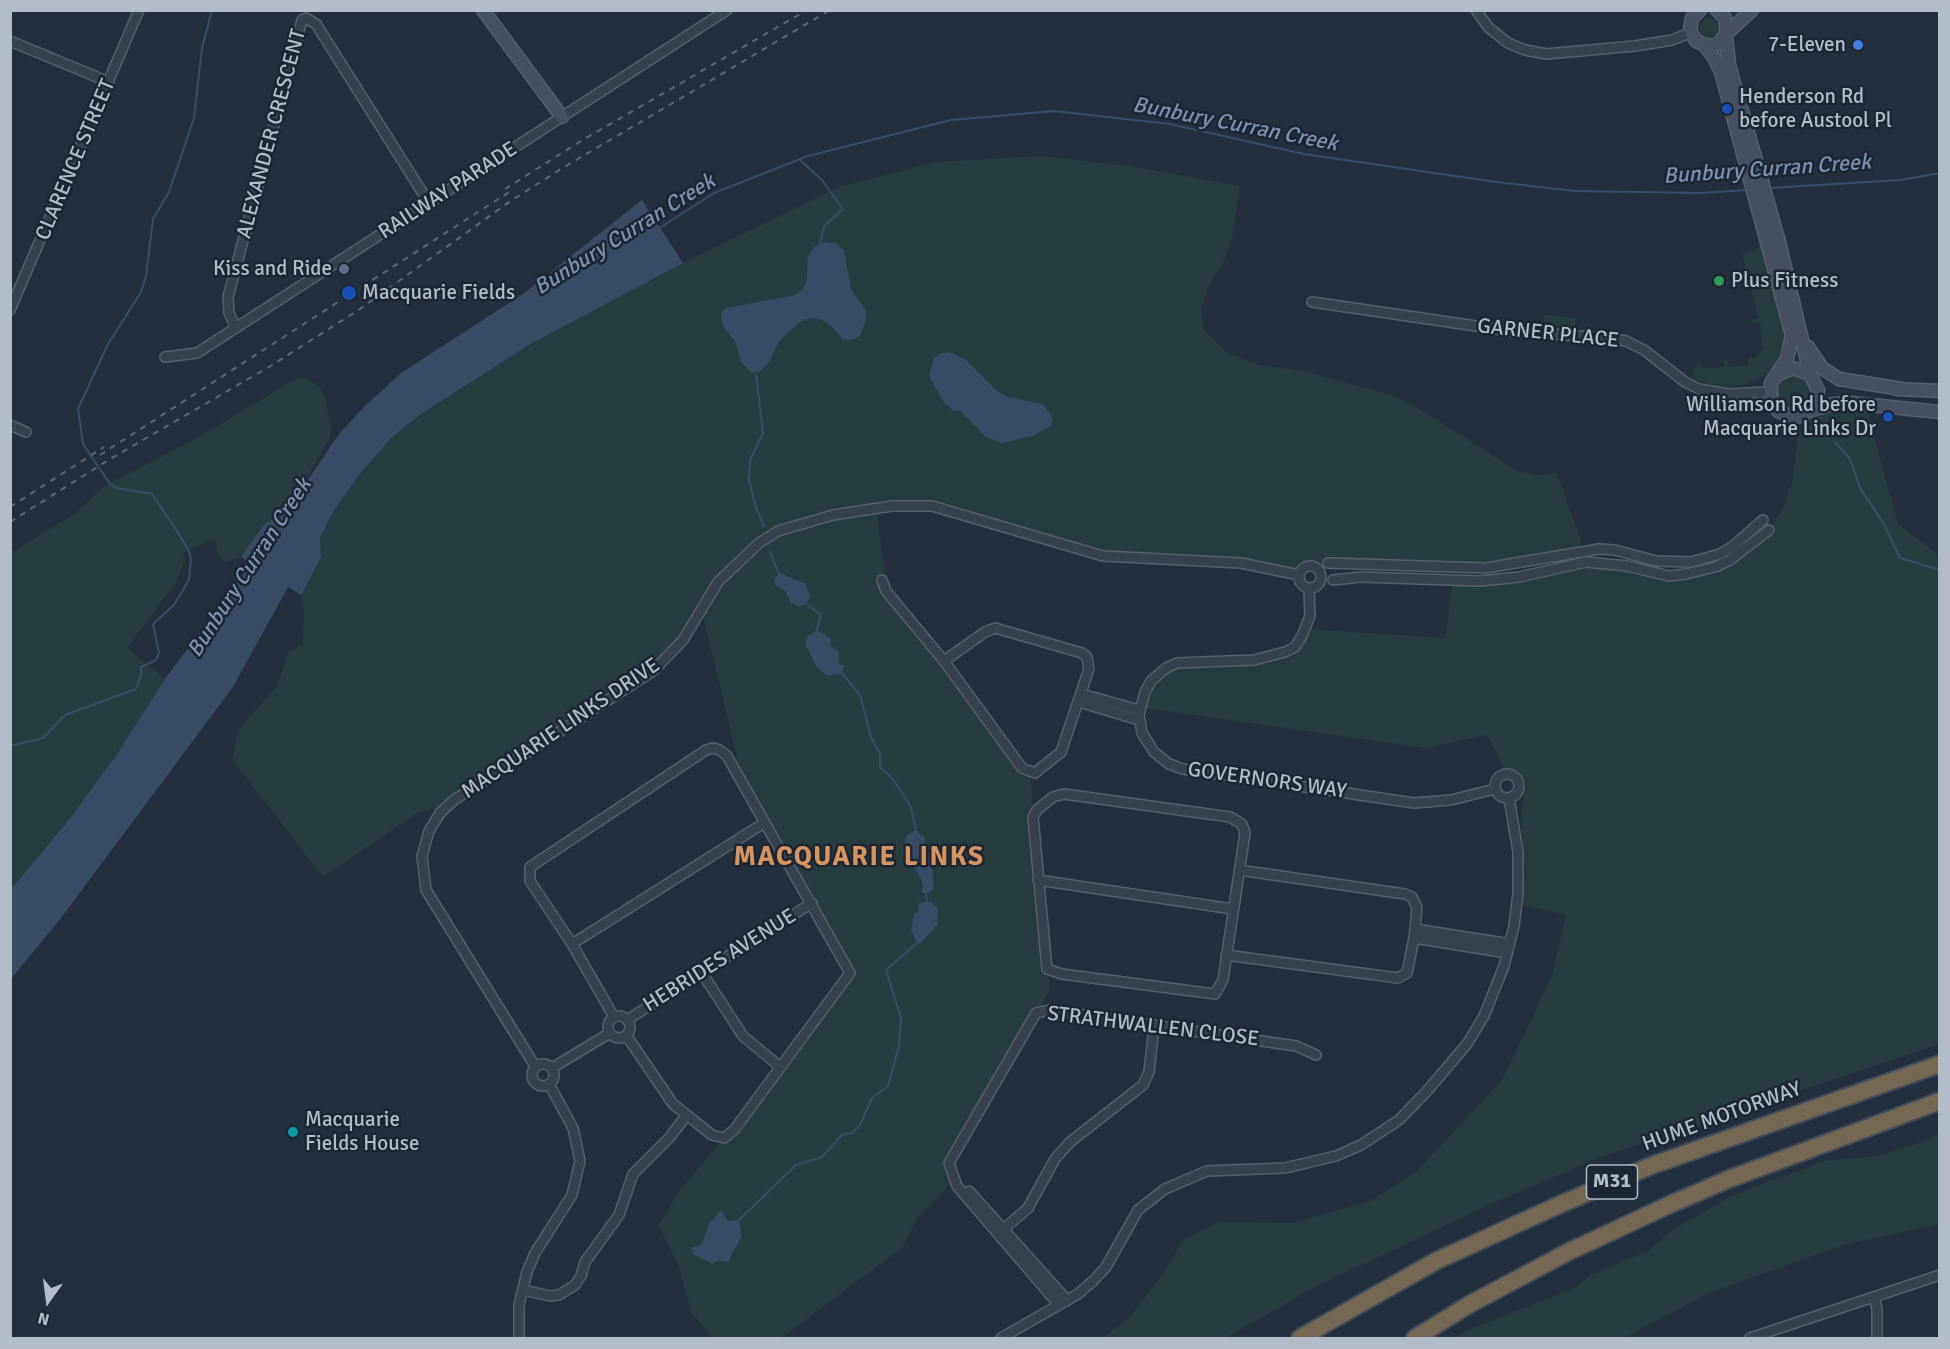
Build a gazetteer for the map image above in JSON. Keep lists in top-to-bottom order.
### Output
{
  "streets": {
    "highway": ["HUME MOTORWAY", "M31"],
    "street": [
      "ALEXANDER CRESCENT",
      "CLARENCE STREET",
      "RAILWAY PARADE",
      "GARNER PLACE",
      "MACQUARIE LINKS DRIVE",
      "GOVERNORS WAY",
      "HEBRIDES AVENUE",
      "STRATHWALLEN CLOSE"
    ]
  },
  "crossings": [
    ["ALEXANDER CRESCENT", "RAILWAY PARADE"]
  ],
  "districts": ["MACQUARIE LINKS"],
  "water": ["Bunbury Curran Creek"],
  "places": [
    "7-Eleven",
    "Henderson Rd before Austool Pl",
    "Kiss and Ride",
    "Plus Fitness",
    "Macquarie Fields",
    "Williamson Rd before Macquarie Links Dr",
    "Macquarie Fields House"
  ],
  "north": "bottom"
}
